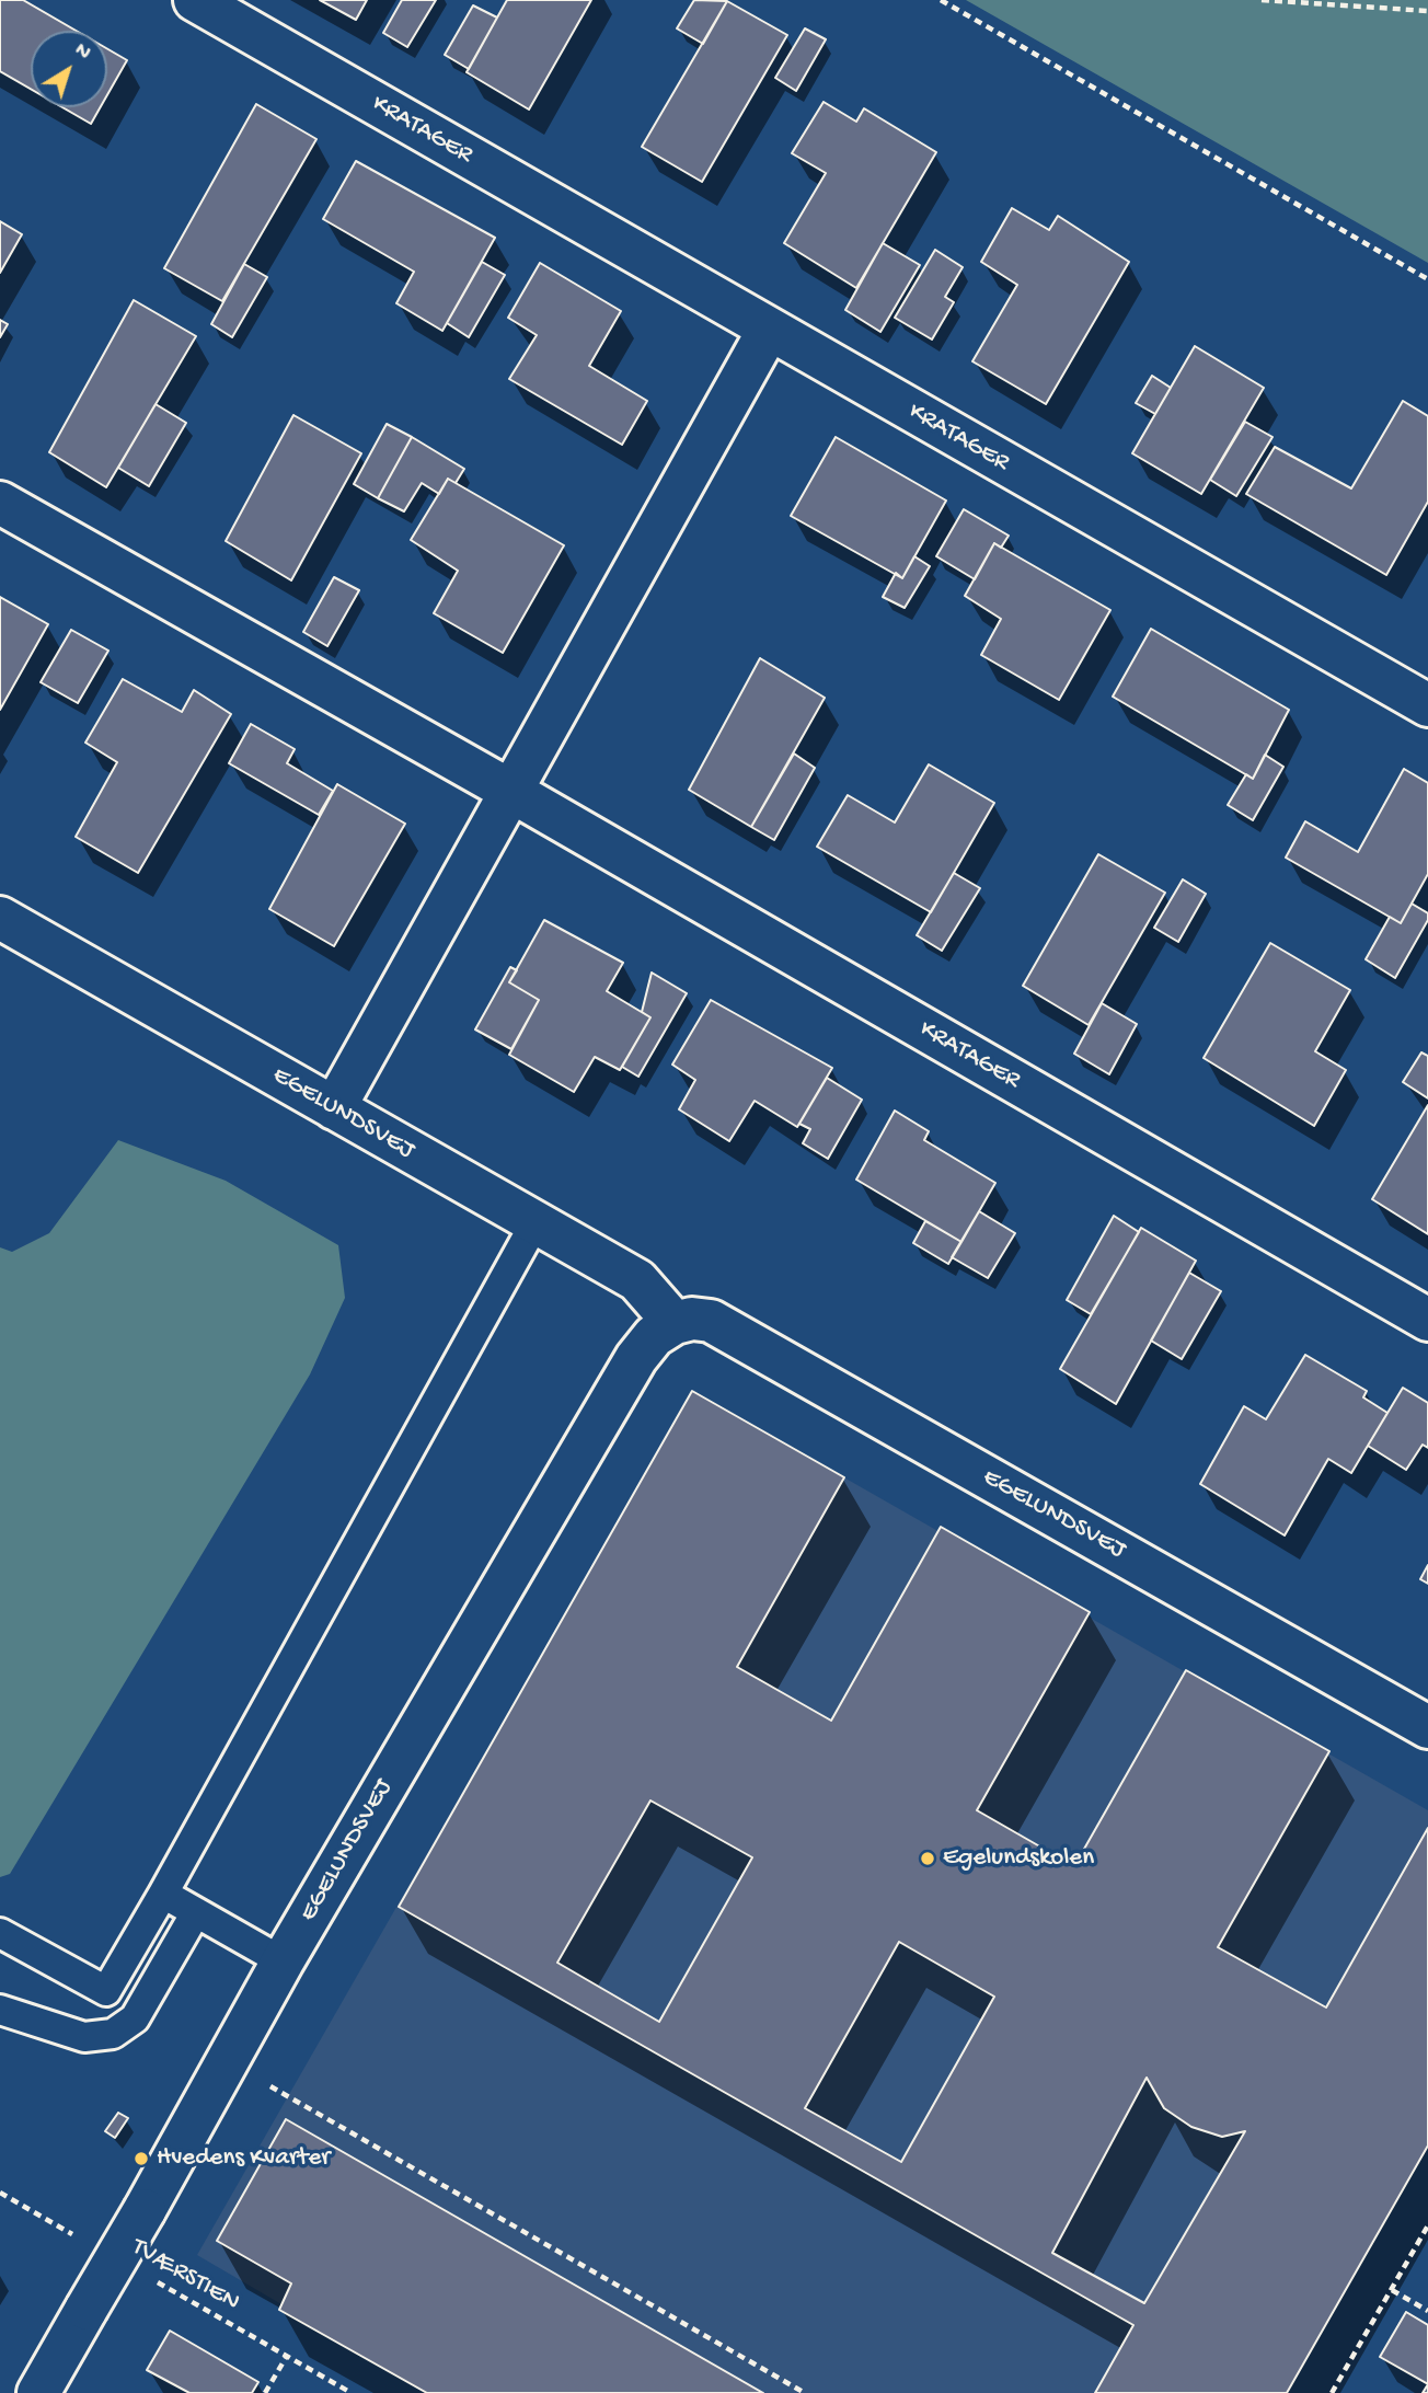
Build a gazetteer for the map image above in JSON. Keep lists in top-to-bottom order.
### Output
{
  "streets": {
    "street": ["KRATAGER", "EGELUNDSVEJ"],
    "path": ["TVÆRSTIEN"]
  },
  "places": ["Egelundskolen", "Hvedens Kvarter"],
  "north": "top right"
}
